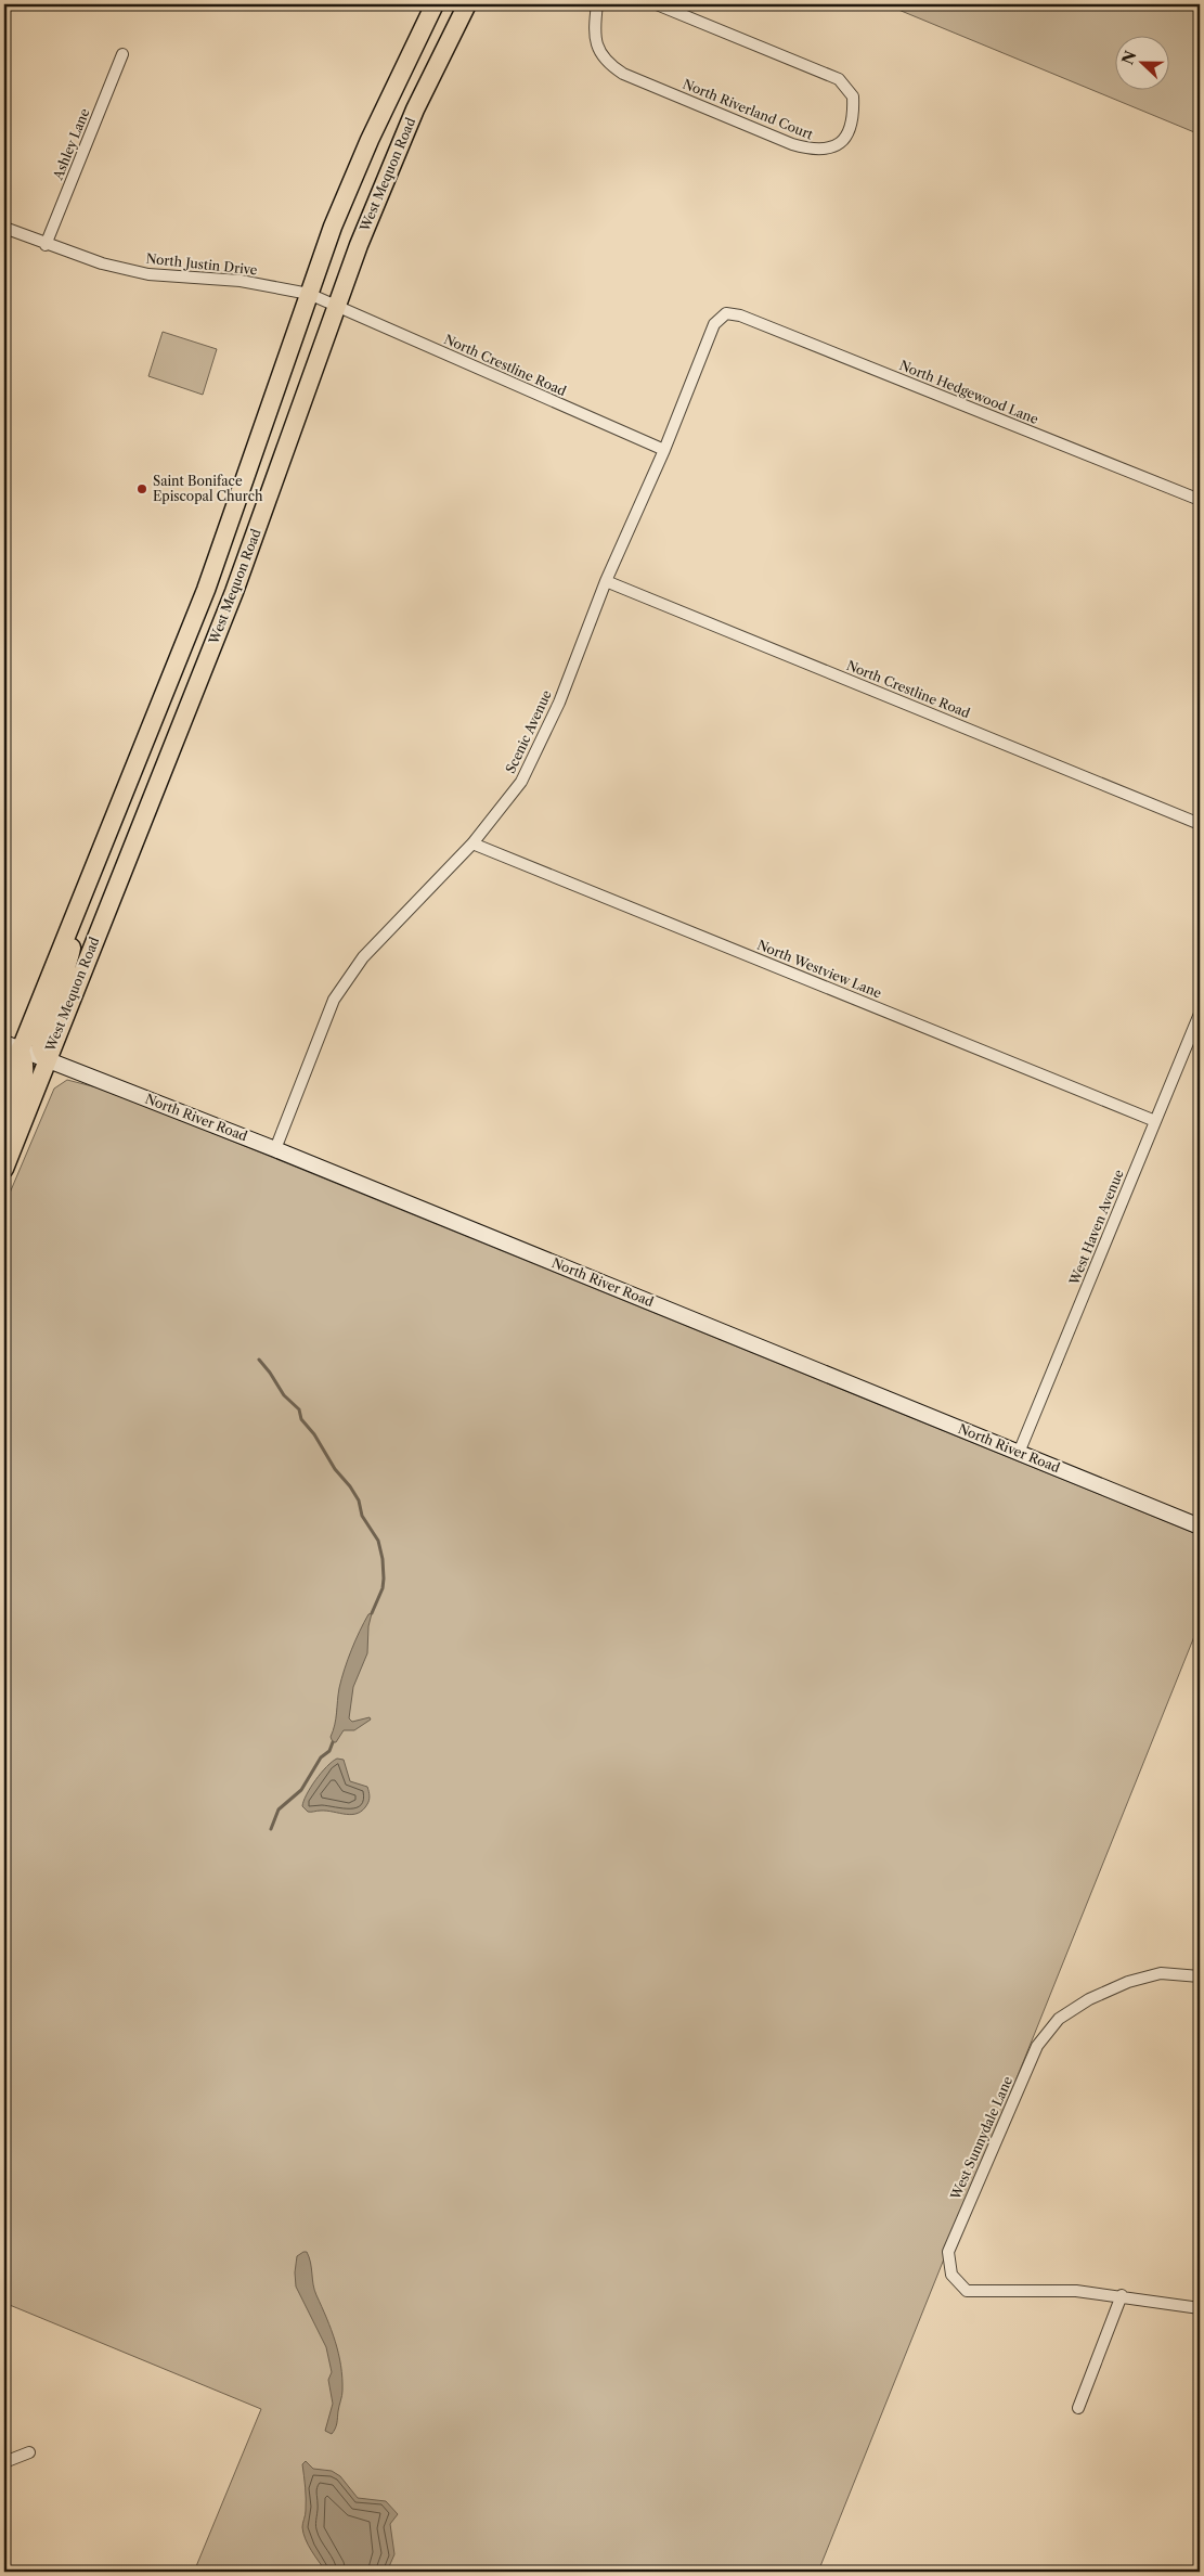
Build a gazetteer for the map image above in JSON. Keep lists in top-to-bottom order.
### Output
{
  "streets": {
    "main road": ["West Mequon Road"],
    "street": [
      "North Riverland Court",
      "Ashley Lane",
      "North Justin Drive",
      "North Crestline Road",
      "North Hedgewood Lane",
      "Scenic Avenue",
      "North Westview Lane",
      "North River Road",
      "West Haven Avenue",
      "West Sunnydale Lane"
    ]
  },
  "crossings": [
    ["Ashley Lane", "North Justin Drive"],
    ["West Mequon Road", "North Justin Drive"],
    ["West Mequon Road", "North Crestline Road"],
    ["West Mequon Road", "North River Road"],
    ["North Justin Drive", "North Crestline Road"],
    ["North Crestline Road", "Scenic Avenue"],
    ["North Hedgewood Lane", "Scenic Avenue"],
    ["Scenic Avenue", "North Westview Lane"],
    ["Scenic Avenue", "North River Road"],
    ["North Westview Lane", "West Haven Avenue"],
    ["North River Road", "West Haven Avenue"]
  ],
  "places": ["Saint Boniface Episcopal Church"],
  "north": "left"
}
